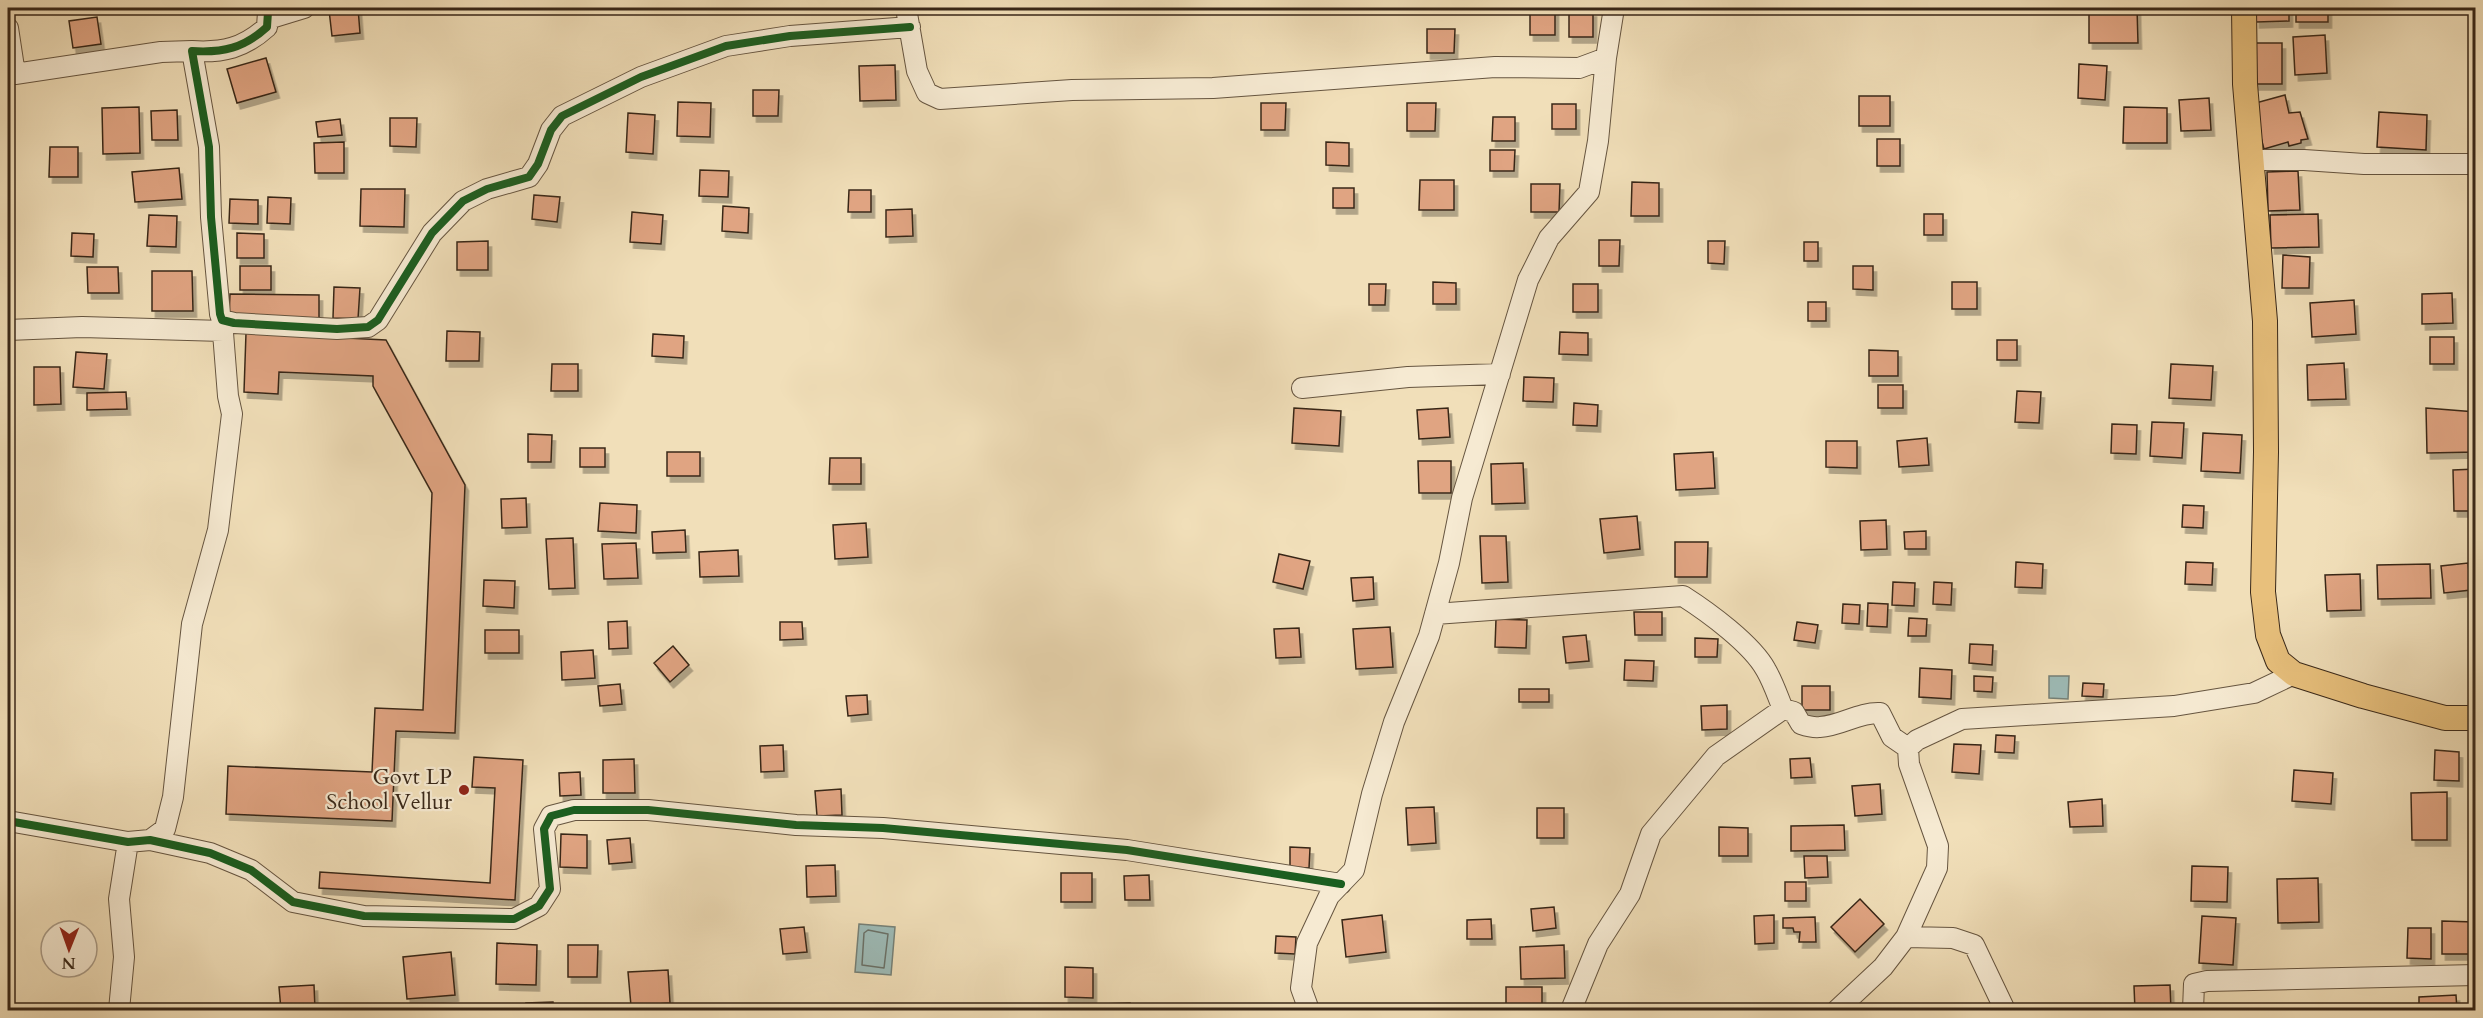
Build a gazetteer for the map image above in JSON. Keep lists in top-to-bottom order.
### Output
{
  "places": ["Govt LP School Vellur"],
  "north": "bottom"
}
